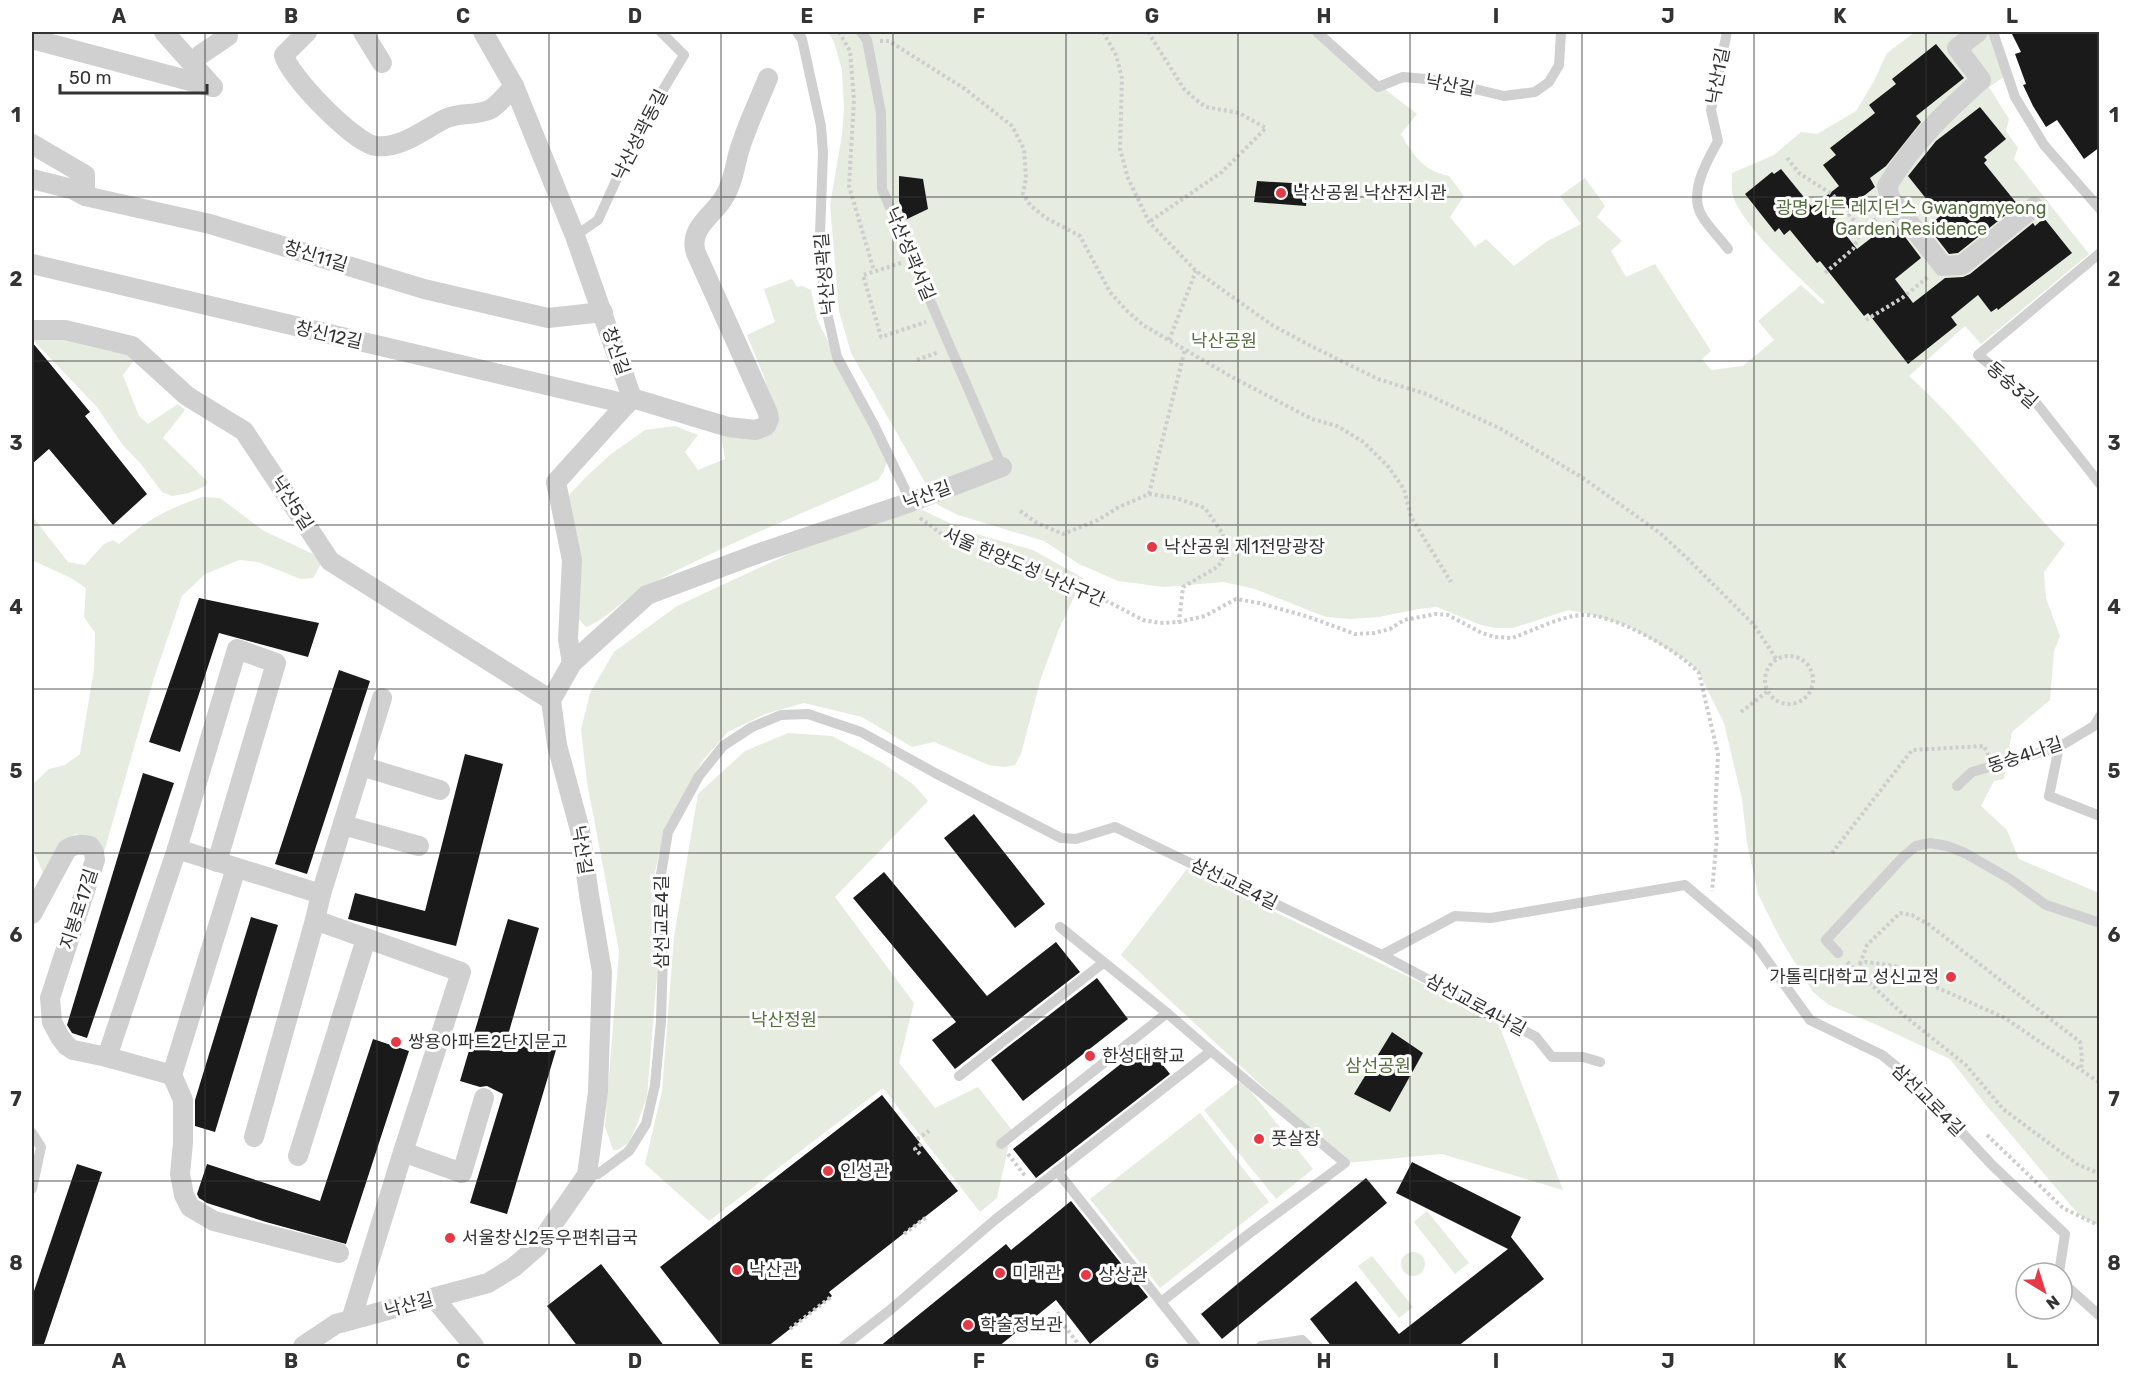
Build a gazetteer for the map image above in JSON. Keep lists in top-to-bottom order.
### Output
{
  "streets": {
    "street": [
      "낙산길",
      "창신11길",
      "창신12길",
      "창신길",
      "낙산5길",
      "지봉로17길"
    ],
    "lane": [
      "낙산1길",
      "낙산성곽동길",
      "낙산성곽서길",
      "낙산성곽길",
      "동숭3길",
      "동숭4나길",
      "삼선교로4길",
      "삼선교로4나길"
    ],
    "path": ["서울 한양도성 낙산구간"]
  },
  "crossings": [
    ["낙산길", "낙산성곽서길"],
    ["낙산길", "낙산성곽길"],
    ["낙산길", "낙산5길"],
    ["낙산길", "서울 한양도성 낙산구간"],
    ["낙산길", "삼선교로4길"],
    ["낙산성곽동길", "창신길"],
    ["창신11길", "창신길"],
    ["낙산성곽길", "서울 한양도성 낙산구간"],
    ["창신12길", "창신길"],
    ["삼선교로4길", "삼선교로4나길"]
  ],
  "parks": [
    "광명 가든 레지던스 Gwangmyeong Garden Residence",
    "낙산공원",
    "낙산정원",
    "삼선공원"
  ],
  "places": [
    "낙산공원 낙산전시관",
    "낙산공원 제1전망광장",
    "가톨릭대학교 성신교정",
    "쌍용아파트2단지문고",
    "한성대학교",
    "풋살장",
    "인성관",
    "서울창신2동우편취급국",
    "낙산관",
    "미래관",
    "상상관",
    "학술정보관"
  ],
  "scale_bar": "50 m",
  "north": "bottom right",
  "grid": {
    "columns": [
      "A",
      "B",
      "C",
      "D",
      "E",
      "F",
      "G",
      "H",
      "I",
      "J",
      "K",
      "L"
    ],
    "rows": [
      "1",
      "2",
      "3",
      "4",
      "5",
      "6",
      "7",
      "8"
    ]
  }
}
